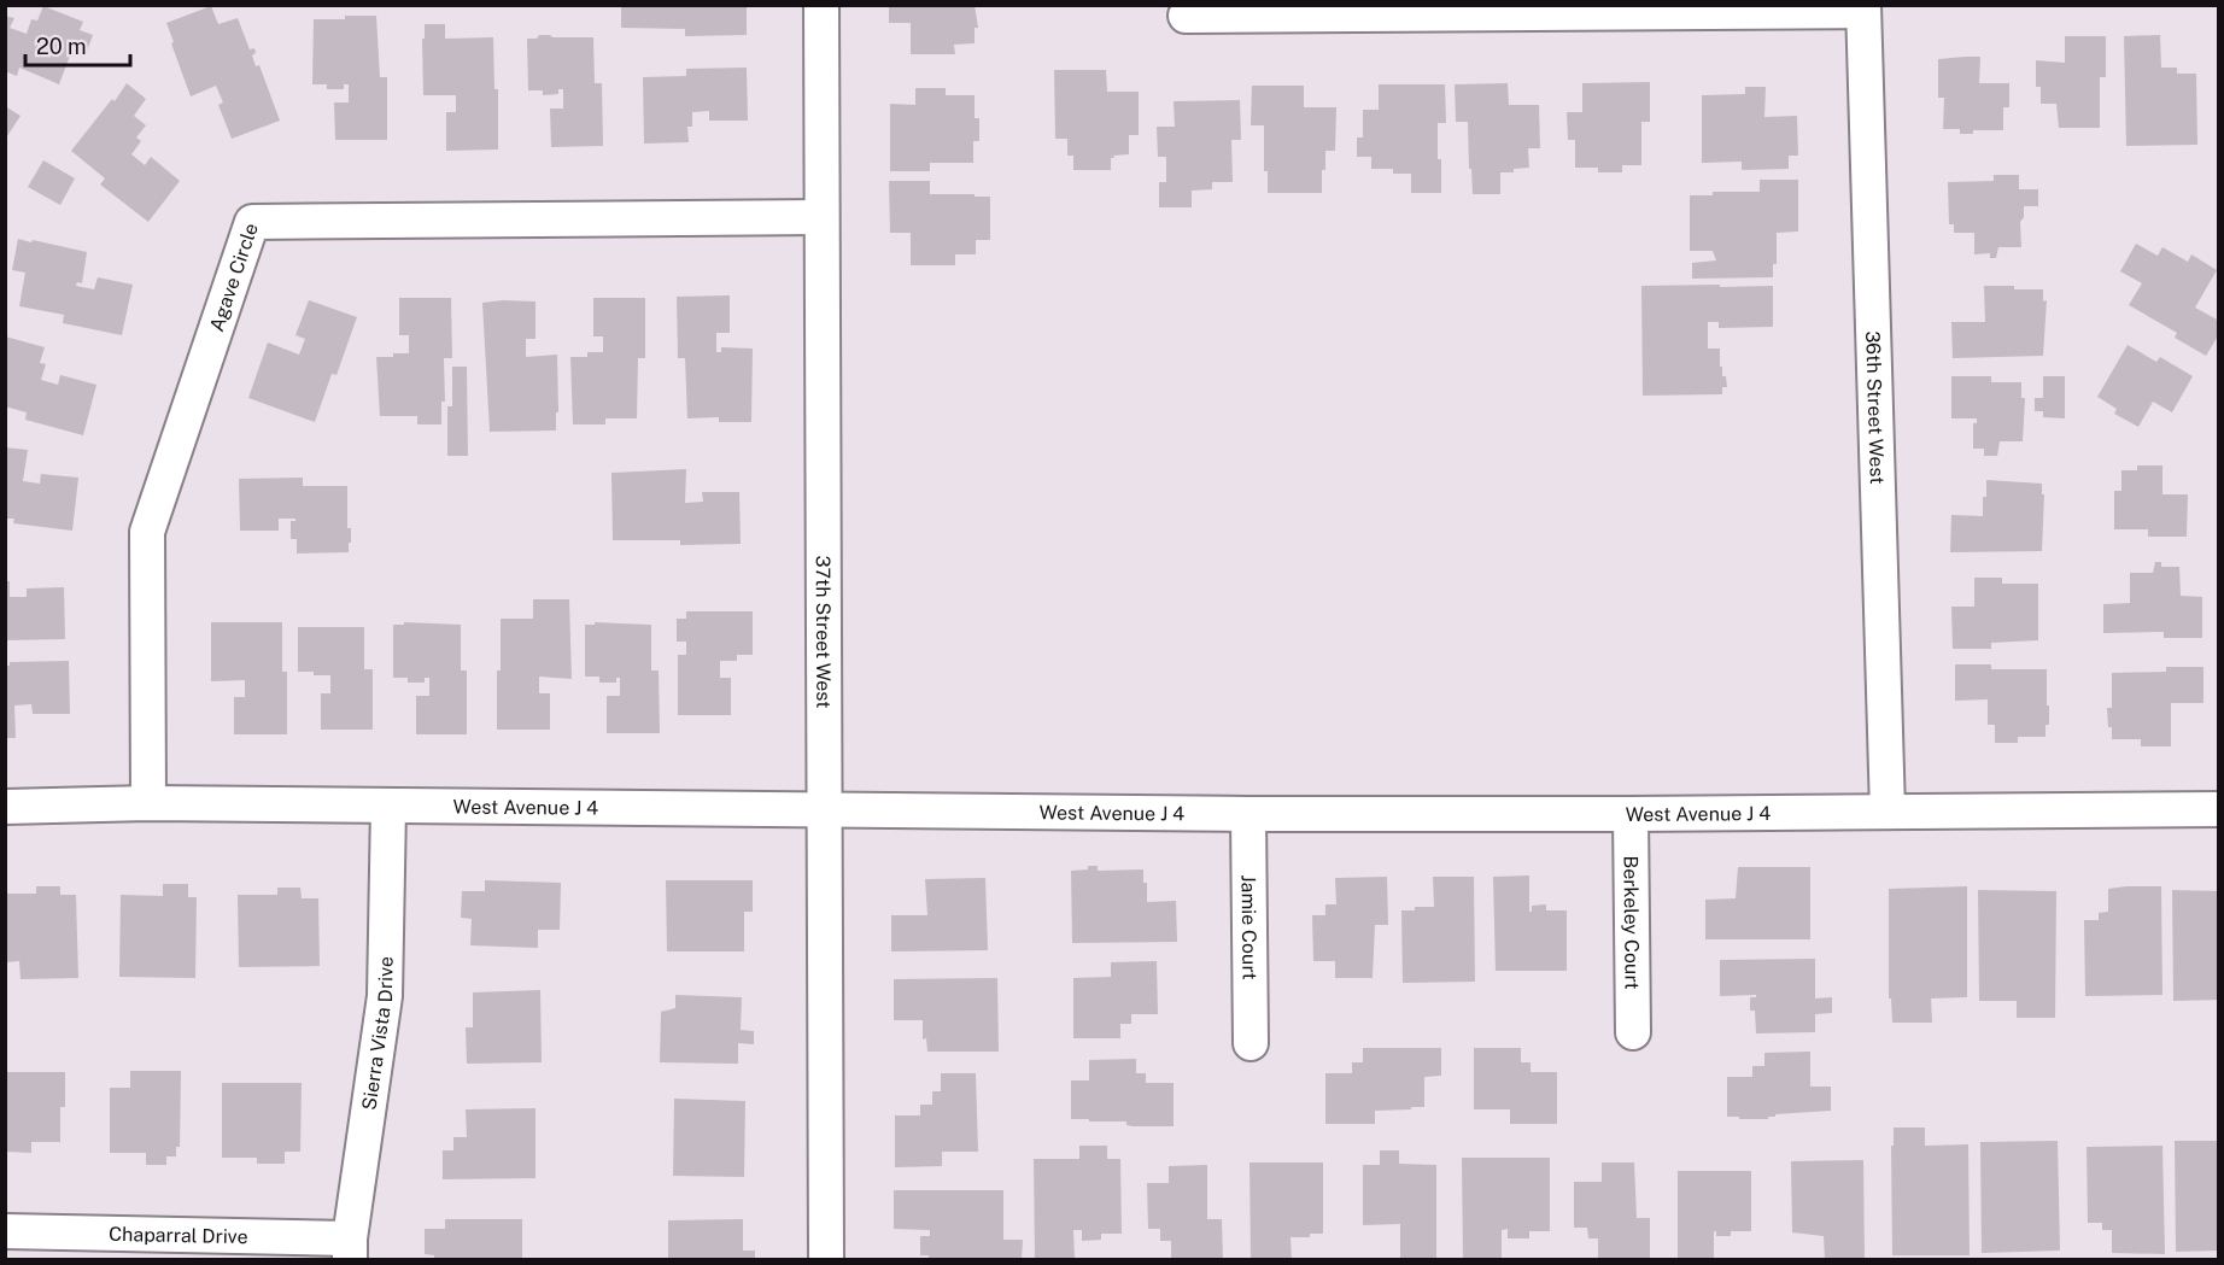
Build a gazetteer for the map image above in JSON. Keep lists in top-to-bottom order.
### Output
{
  "streets": {
    "street": [
      "Agave Circle",
      "36th Street West",
      "37th Street West",
      "West Avenue J 4",
      "Berkeley Court",
      "Jamie Court",
      "Sierra Vista Drive",
      "Chaparral Drive"
    ]
  },
  "crossings": [
    ["Agave Circle", "37th Street West"],
    ["Agave Circle", "West Avenue J 4"],
    ["36th Street West", "West Avenue J 4"],
    ["37th Street West", "West Avenue J 4"],
    ["West Avenue J 4", "Berkeley Court"],
    ["West Avenue J 4", "Jamie Court"],
    ["West Avenue J 4", "Sierra Vista Drive"],
    ["Sierra Vista Drive", "Chaparral Drive"]
  ],
  "scale_bar": "20 m"
}
